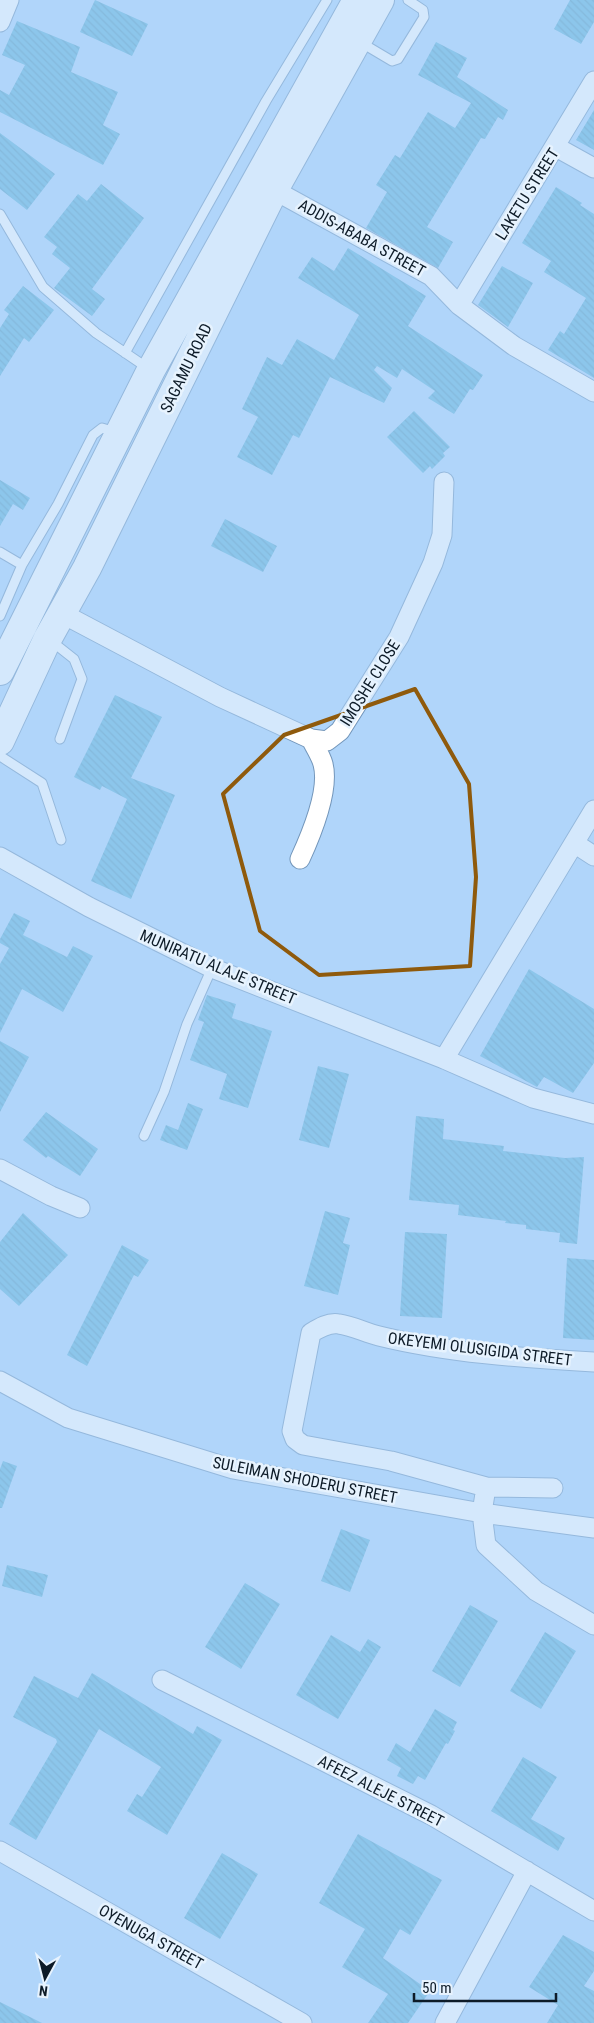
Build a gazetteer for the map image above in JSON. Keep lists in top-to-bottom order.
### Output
{
  "streets": {
    "highway": ["SAGAMU ROAD"],
    "street": [
      "LAKETU STREET",
      "ADDIS-ABABA STREET",
      "IMOSHE CLOSE",
      "MUNIRATU ALAJE STREET",
      "OKEYEMI OLUSIGIDA STREET",
      "SULEIMAN SHODERU STREET",
      "AFEEZ ALEJE STREET",
      "OYENUGA STREET"
    ]
  },
  "crossings": [
    ["LAKETU STREET", "ADDIS-ABABA STREET"],
    ["ADDIS-ABABA STREET", "SAGAMU ROAD"]
  ],
  "scale_bar": "50 m",
  "north": "bottom"
}
